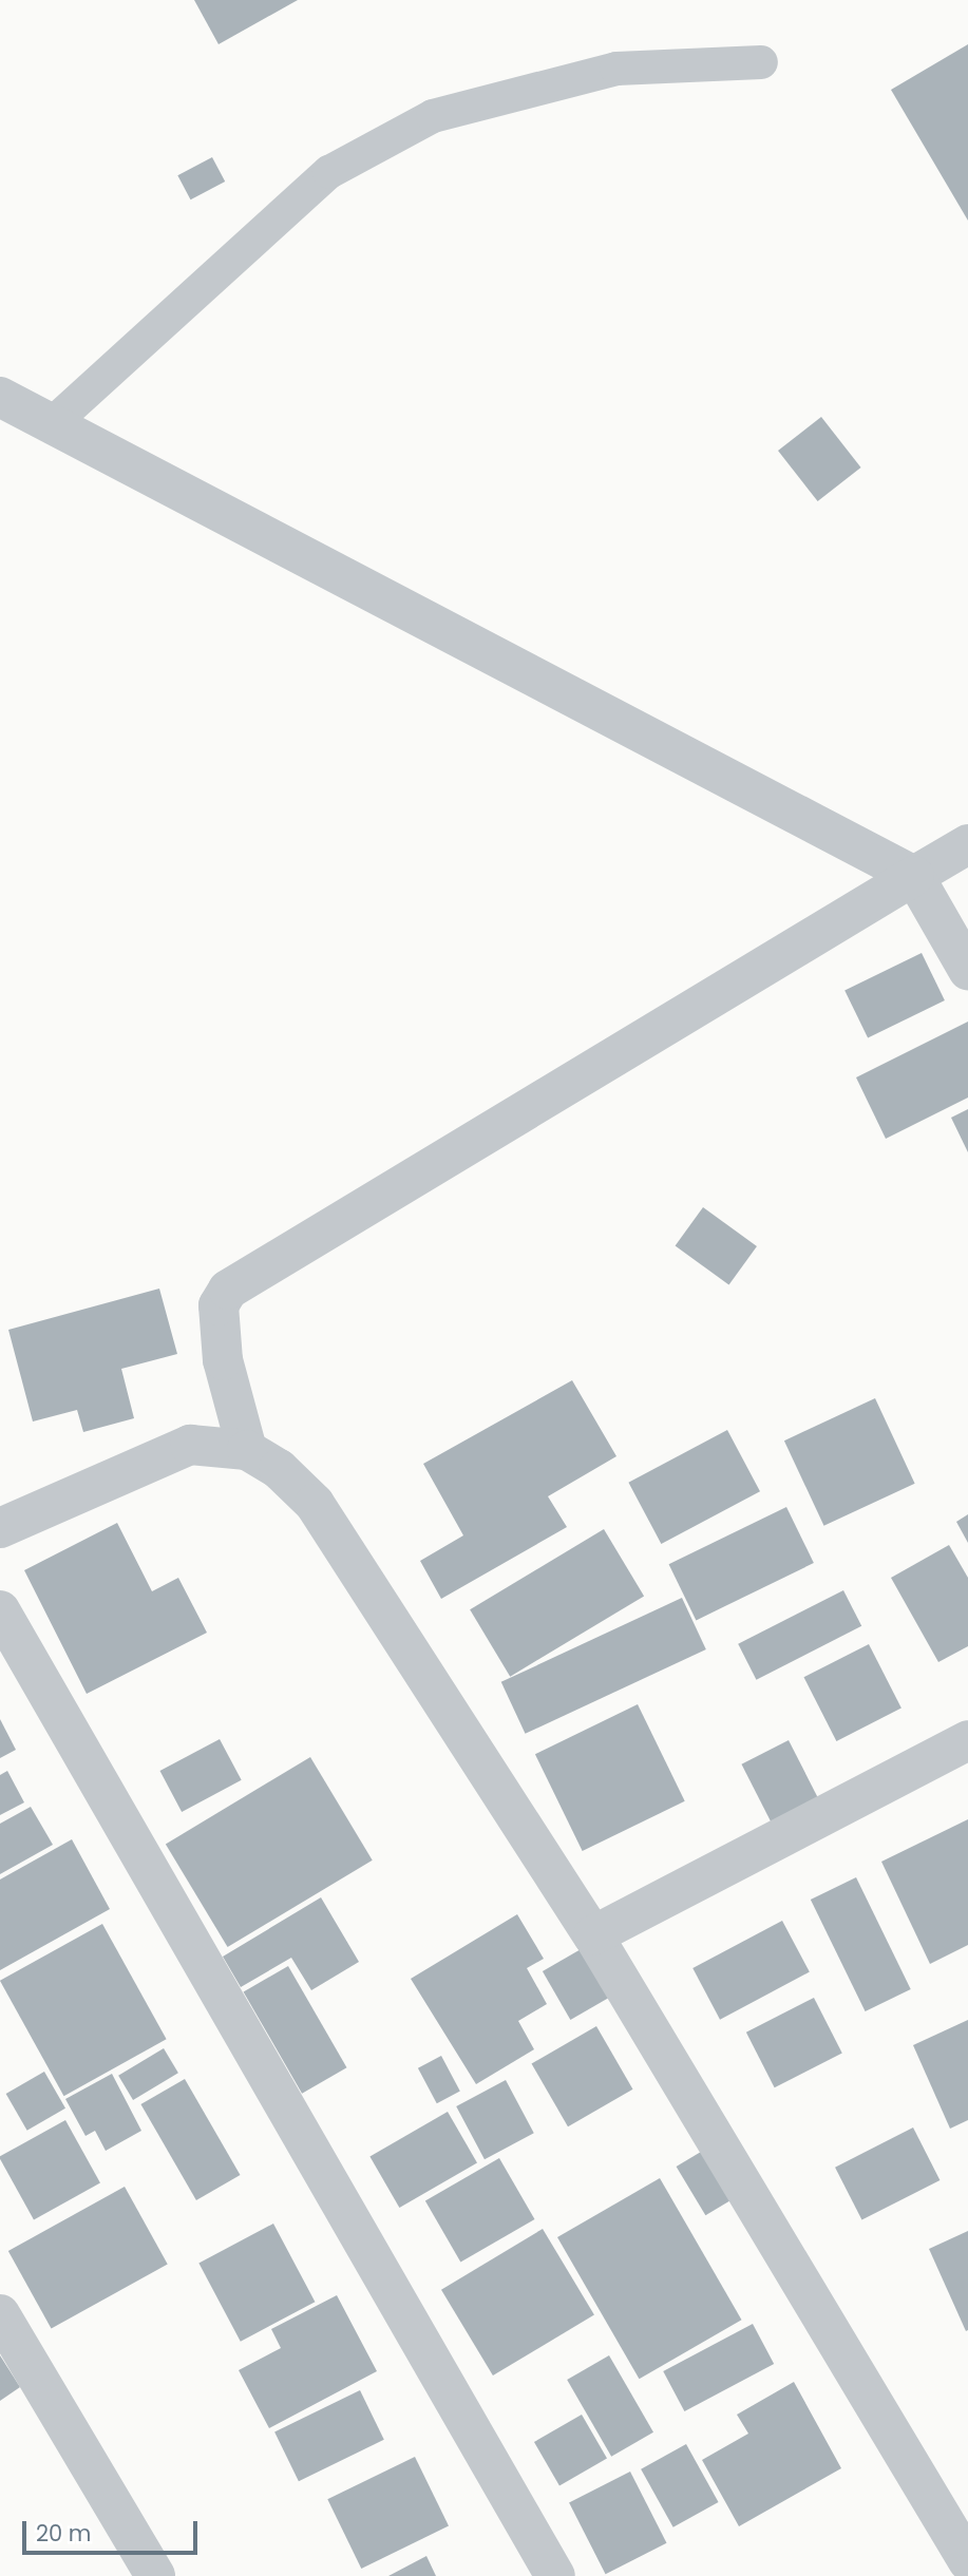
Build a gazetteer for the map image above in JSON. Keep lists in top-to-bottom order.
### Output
{
  "scale_bar": "20 m"
}
